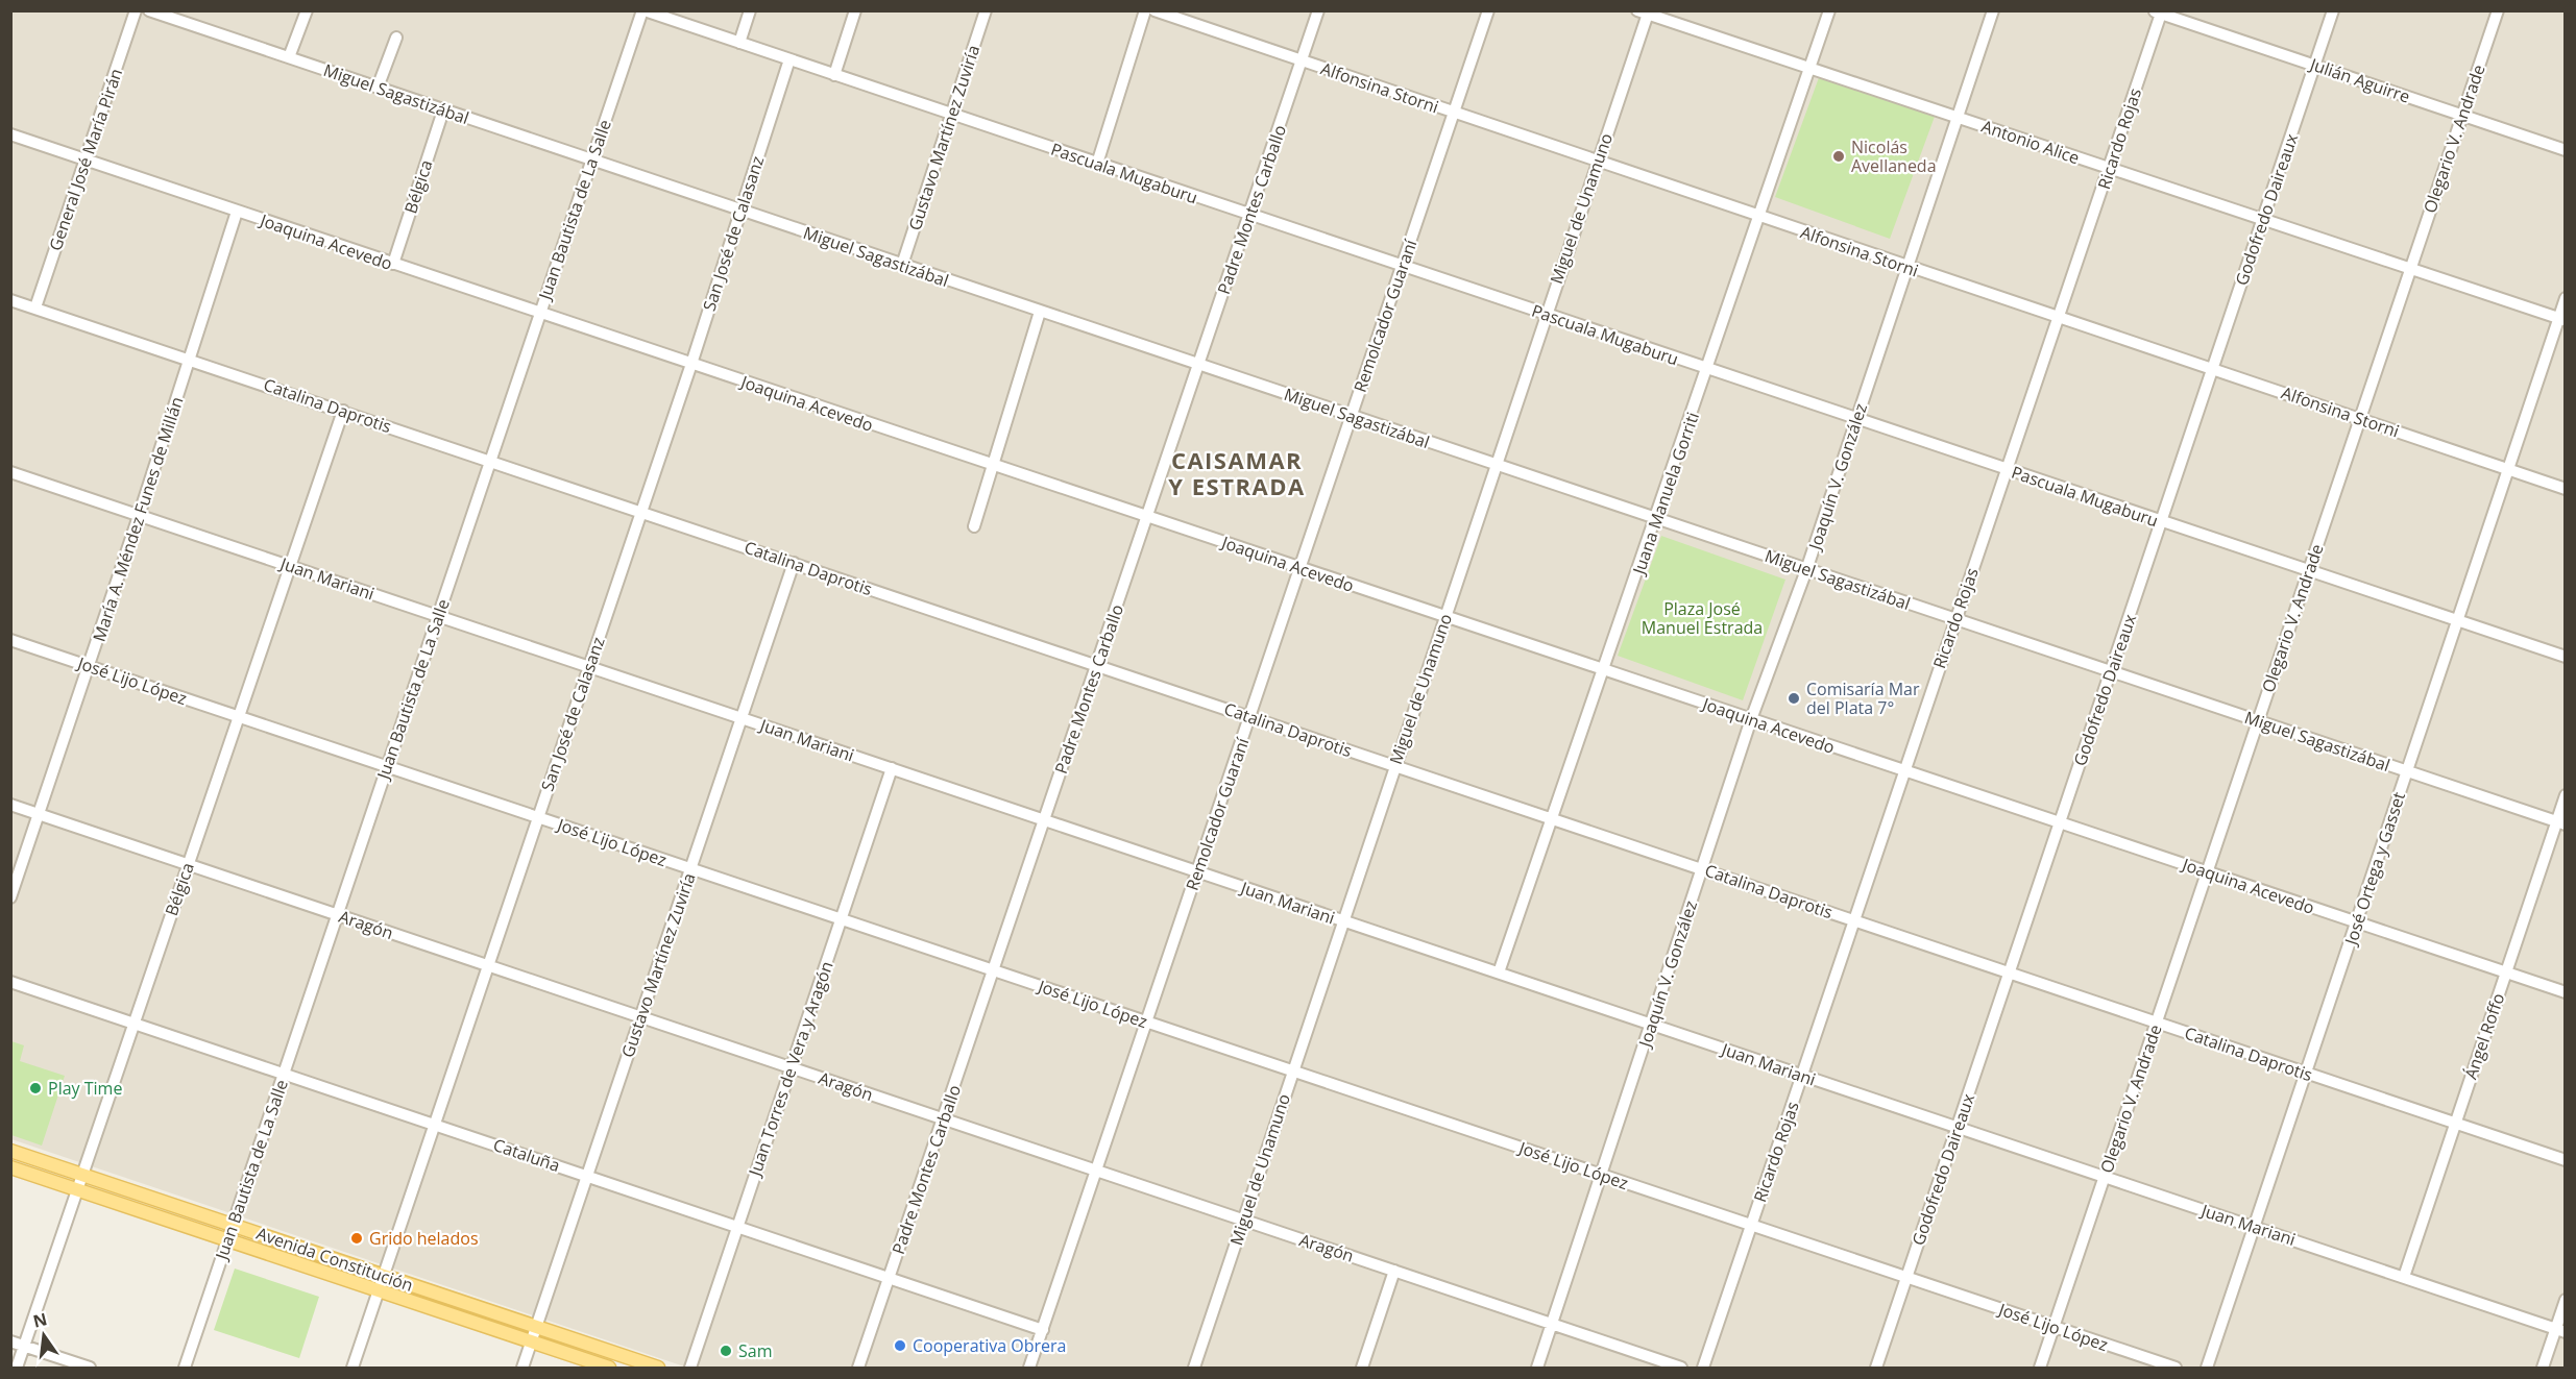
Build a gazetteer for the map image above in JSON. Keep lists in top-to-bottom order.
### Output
{
  "streets": {
    "main road": ["Avenida Constitución"],
    "street": [
      "Julián Aguirre",
      "Alfonsina Storni",
      "Miguel Sagastizábal",
      "Gustavo Martínez Zuviría",
      "Ricardo Rojas",
      "Olegario V. Andrade",
      "Antonio Alice",
      "General José María Pirán",
      "Pascuala Mugaburu",
      "Bélgica",
      "Miguel de Unamuno",
      "Juan Bautista de La Salle",
      "Padre Montes Carballo",
      "Godofredo Daireaux",
      "San José de Calasanz",
      "Joaquina Acevedo",
      "Remolcador Guaraní",
      "Catalina Daprotis",
      "Joaquín V. González",
      "Juana Manuela Gorriti",
      "María A. Méndez Funes de Millán",
      "Juan Mariani",
      "José Lijo López",
      "José Ortega y Gasset",
      "Aragón",
      "Ángel Roffo",
      "Juan Torres de Vera y Aragón",
      "Cataluña"
    ]
  },
  "crossings": [
    ["Julián Aguirre", "Ricardo Rojas"],
    ["Julián Aguirre", "Olegario V. Andrade"],
    ["Julián Aguirre", "Godofredo Daireaux"],
    ["Alfonsina Storni", "Ricardo Rojas"],
    ["Alfonsina Storni", "Olegario V. Andrade"],
    ["Alfonsina Storni", "Miguel de Unamuno"],
    ["Alfonsina Storni", "Padre Montes Carballo"],
    ["Alfonsina Storni", "Godofredo Daireaux"],
    ["Alfonsina Storni", "Remolcador Guaraní"],
    ["Alfonsina Storni", "Joaquín V. González"],
    ["Alfonsina Storni", "Juana Manuela Gorriti"],
    ["Alfonsina Storni", "José Ortega y Gasset"],
    ["Miguel Sagastizábal", "Gustavo Martínez Zuviría"],
    ["Miguel Sagastizábal", "Ricardo Rojas"],
    ["Miguel Sagastizábal", "Olegario V. Andrade"],
    ["Miguel Sagastizábal", "Bélgica"],
    ["Miguel Sagastizábal", "Miguel de Unamuno"],
    ["Miguel Sagastizábal", "Juan Bautista de La Salle"],
    ["Miguel Sagastizábal", "Padre Montes Carballo"],
    ["Miguel Sagastizábal", "Godofredo Daireaux"],
    ["Miguel Sagastizábal", "San José de Calasanz"],
    ["Miguel Sagastizábal", "Remolcador Guaraní"],
    ["Miguel Sagastizábal", "Joaquín V. González"],
    ["Miguel Sagastizábal", "Juana Manuela Gorriti"],
    ["Miguel Sagastizábal", "José Ortega y Gasset"],
    ["Miguel Sagastizábal", "Ángel Roffo"],
    ["Gustavo Martínez Zuviría", "Pascuala Mugaburu"],
    ["Gustavo Martínez Zuviría", "Catalina Daprotis"],
    ["Gustavo Martínez Zuviría", "Juan Mariani"],
    ["Gustavo Martínez Zuviría", "José Lijo López"],
    ["Gustavo Martínez Zuviría", "Aragón"],
    ["Gustavo Martínez Zuviría", "Cataluña"],
    ["Gustavo Martínez Zuviría", "Avenida Constitución"],
    ["Ricardo Rojas", "Antonio Alice"],
    ["Ricardo Rojas", "Pascuala Mugaburu"],
    ["Ricardo Rojas", "Joaquina Acevedo"],
    ["Ricardo Rojas", "Catalina Daprotis"],
    ["Ricardo Rojas", "Juan Mariani"],
    ["Ricardo Rojas", "José Lijo López"],
    ["Olegario V. Andrade", "Antonio Alice"],
    ["Olegario V. Andrade", "Pascuala Mugaburu"],
    ["Olegario V. Andrade", "Joaquina Acevedo"],
    ["Olegario V. Andrade", "Catalina Daprotis"],
    ["Olegario V. Andrade", "Juan Mariani"],
    ["Olegario V. Andrade", "José Lijo López"],
    ["Antonio Alice", "Miguel de Unamuno"],
    ["Antonio Alice", "Godofredo Daireaux"],
    ["Antonio Alice", "Joaquín V. González"],
    ["Antonio Alice", "Juana Manuela Gorriti"],
    ["Antonio Alice", "José Ortega y Gasset"],
    ["General José María Pirán", "Joaquina Acevedo"],
    ["General José María Pirán", "Catalina Daprotis"],
    ["Pascuala Mugaburu", "Miguel de Unamuno"],
    ["Pascuala Mugaburu", "Juan Bautista de La Salle"],
    ["Pascuala Mugaburu", "Padre Montes Carballo"],
    ["Pascuala Mugaburu", "Godofredo Daireaux"],
    ["Pascuala Mugaburu", "San José de Calasanz"],
    ["Pascuala Mugaburu", "Remolcador Guaraní"],
    ["Pascuala Mugaburu", "Joaquín V. González"],
    ["Pascuala Mugaburu", "Juana Manuela Gorriti"],
    ["Pascuala Mugaburu", "José Ortega y Gasset"],
    ["Bélgica", "Joaquina Acevedo"],
    ["Bélgica", "Catalina Daprotis"],
    ["Bélgica", "Juan Mariani"],
    ["Bélgica", "José Lijo López"],
    ["Bélgica", "Aragón"],
    ["Bélgica", "Cataluña"],
    ["Bélgica", "Avenida Constitución"],
    ["Miguel de Unamuno", "Joaquina Acevedo"],
    ["Miguel de Unamuno", "Catalina Daprotis"],
    ["Miguel de Unamuno", "Juan Mariani"],
    ["Miguel de Unamuno", "José Lijo López"],
    ["Miguel de Unamuno", "Aragón"],
    ["Juan Bautista de La Salle", "Joaquina Acevedo"],
    ["Juan Bautista de La Salle", "Catalina Daprotis"],
    ["Juan Bautista de La Salle", "Juan Mariani"],
    ["Juan Bautista de La Salle", "José Lijo López"],
    ["Juan Bautista de La Salle", "Aragón"],
    ["Juan Bautista de La Salle", "Cataluña"],
    ["Juan Bautista de La Salle", "Avenida Constitución"],
    ["Padre Montes Carballo", "Joaquina Acevedo"],
    ["Padre Montes Carballo", "Catalina Daprotis"],
    ["Padre Montes Carballo", "Juan Mariani"],
    ["Padre Montes Carballo", "José Lijo López"],
    ["Padre Montes Carballo", "Aragón"],
    ["Padre Montes Carballo", "Cataluña"],
    ["Godofredo Daireaux", "Joaquina Acevedo"],
    ["Godofredo Daireaux", "Catalina Daprotis"],
    ["Godofredo Daireaux", "Juan Mariani"],
    ["Godofredo Daireaux", "José Lijo López"],
    ["San José de Calasanz", "Joaquina Acevedo"],
    ["San José de Calasanz", "Catalina Daprotis"],
    ["San José de Calasanz", "Juan Mariani"],
    ["San José de Calasanz", "José Lijo López"],
    ["San José de Calasanz", "Aragón"],
    ["San José de Calasanz", "Cataluña"],
    ["San José de Calasanz", "Avenida Constitución"],
    ["Joaquina Acevedo", "Remolcador Guaraní"],
    ["Joaquina Acevedo", "Joaquín V. González"],
    ["Joaquina Acevedo", "Juana Manuela Gorriti"],
    ["Joaquina Acevedo", "María A. Méndez Funes de Millán"],
    ["Joaquina Acevedo", "José Ortega y Gasset"],
    ["Joaquina Acevedo", "Ángel Roffo"],
    ["Remolcador Guaraní", "Catalina Daprotis"],
    ["Remolcador Guaraní", "Juan Mariani"],
    ["Remolcador Guaraní", "José Lijo López"],
    ["Remolcador Guaraní", "Aragón"],
    ["Remolcador Guaraní", "Cataluña"],
    ["Catalina Daprotis", "Joaquín V. González"],
    ["Catalina Daprotis", "Juana Manuela Gorriti"],
    ["Catalina Daprotis", "María A. Méndez Funes de Millán"],
    ["Catalina Daprotis", "José Ortega y Gasset"],
    ["Catalina Daprotis", "Ángel Roffo"],
    ["Joaquín V. González", "Juan Mariani"],
    ["Joaquín V. González", "José Lijo López"],
    ["Joaquín V. González", "Aragón"],
    ["Juana Manuela Gorriti", "Juan Mariani"],
    ["María A. Méndez Funes de Millán", "Juan Mariani"],
    ["María A. Méndez Funes de Millán", "José Lijo López"],
    ["María A. Méndez Funes de Millán", "Aragón"],
    ["Juan Mariani", "José Ortega y Gasset"],
    ["Juan Mariani", "Ángel Roffo"],
    ["Juan Mariani", "Juan Torres de Vera y Aragón"],
    ["José Lijo López", "Juan Torres de Vera y Aragón"],
    ["Aragón", "Juan Torres de Vera y Aragón"],
    ["Juan Torres de Vera y Aragón", "Cataluña"]
  ],
  "districts": ["CAISAMAR Y ESTRADA"],
  "parks": ["Plaza José Manuel Estrada"],
  "places": [
    "Nicolás Avellaneda",
    "Comisaría Mar del Plata 7°",
    "Play Time",
    "Grido helados",
    "Cooperativa Obrera",
    "Sam"
  ],
  "north": "top"
}
